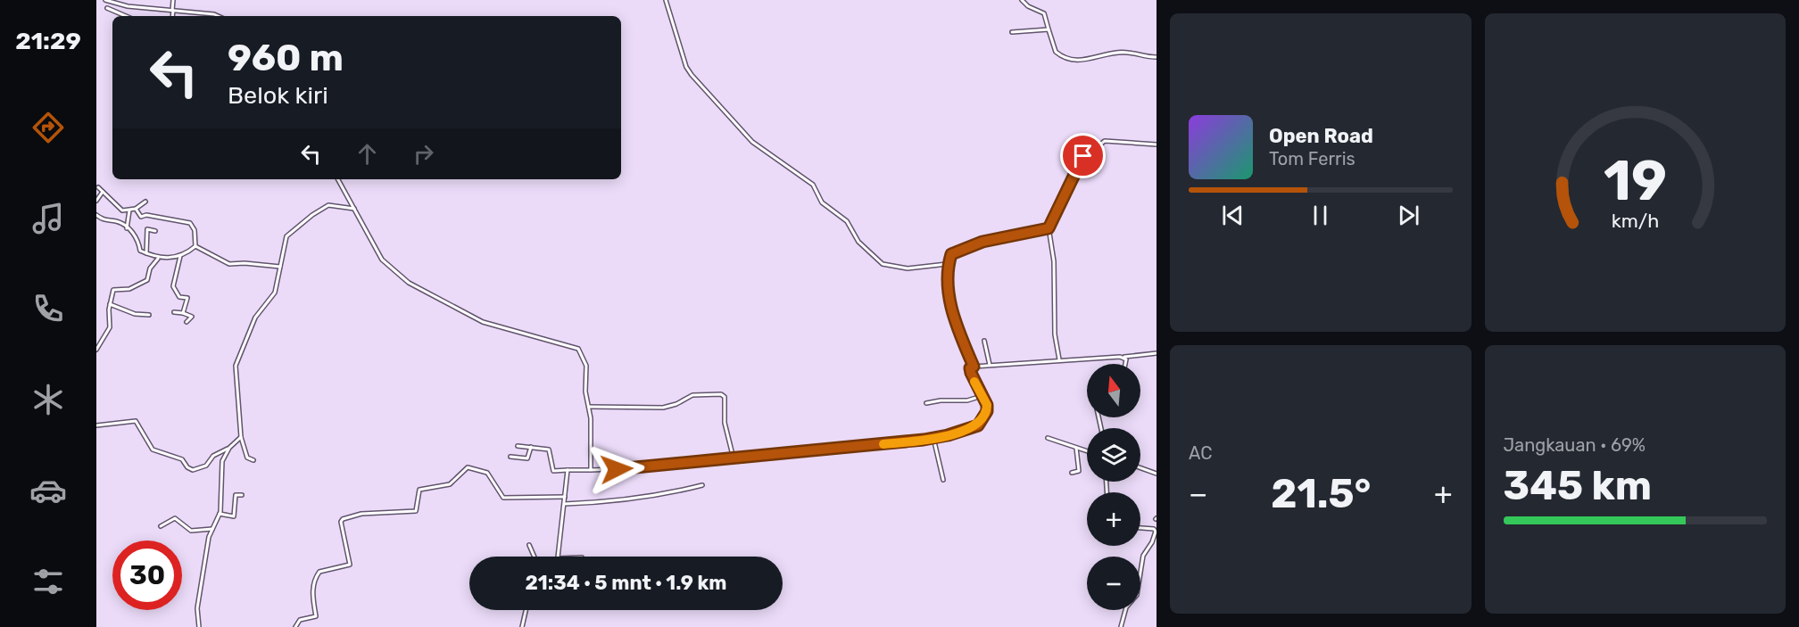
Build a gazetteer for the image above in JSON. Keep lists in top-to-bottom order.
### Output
{
  "north": "top",
  "page": {
    "tabs": "21:29",
    "turn": ["960 m", "Belok kiri"],
    "song": ["Open Road", "Tom Ferris"],
    "tile": [
      "AC",
      ["Jangkauan · 69%", "345 km"]
    ],
    "map_buttons": ["+", "−"],
    "heat": ["−", "21.5°", "+"],
    "limit": "30",
    "trip": "21:34 · 5 mnt · 1.9 km",
    "gauge": ["19", "km/h"]
  }
}
